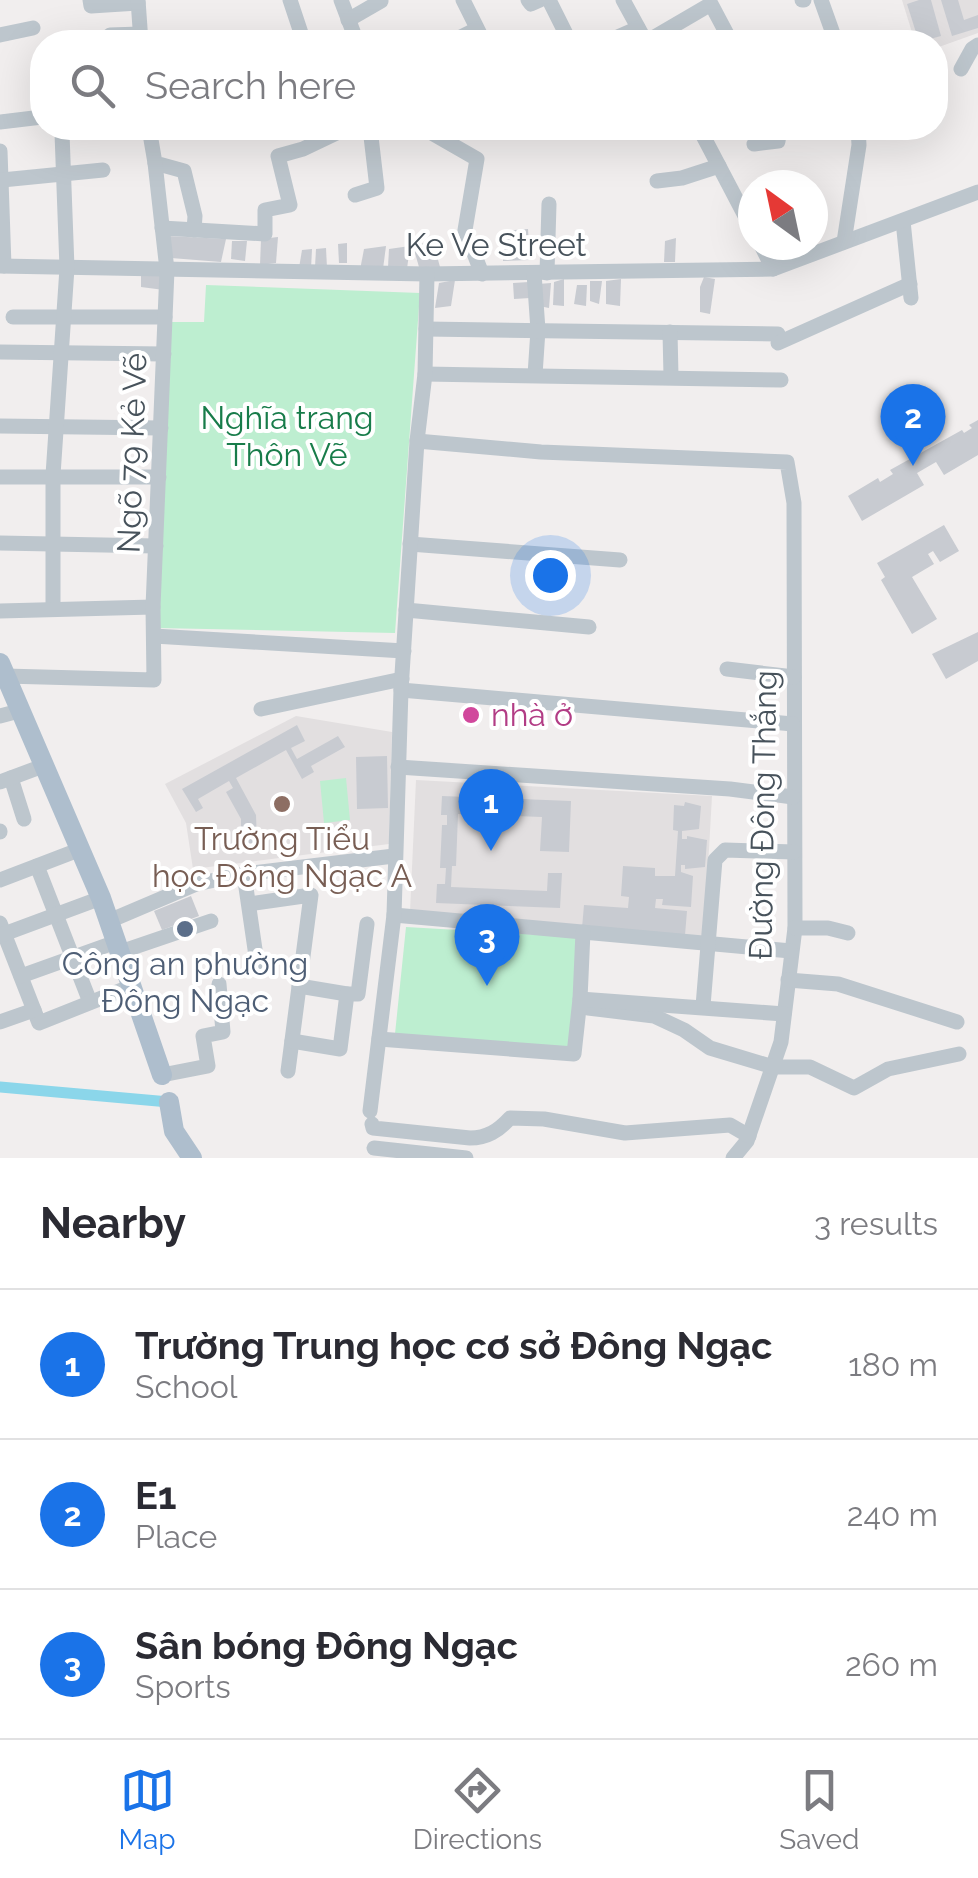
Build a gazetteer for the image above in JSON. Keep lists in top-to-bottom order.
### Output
{
  "streets": {
    "street": ["Ke Ve Street", "Ngõ 79 Kẻ Vẽ", "Đường Đông Thắng"]
  },
  "crossings": [
    ["Ke Ve Street", "Ngõ 79 Kẻ Vẽ"]
  ],
  "parks": ["Nghĩa trang Thôn Vẽ"],
  "places": ["nhà ở", "Trường Tiểu học Đông Ngạc A", "Công an phường Đông Ngạc"],
  "north": "top left",
  "page": {
    "search": "Search here",
    "pins": ["2", "1", "3"],
    "heading": ["Nearby", "3 results"],
    "list": [
      {
        "mark": "1",
        "name": "Trường Trung học cơ sở Đông Ngạc",
        "note": "School",
        "value": "180 m"
      },
      {
        "mark": "2",
        "name": "E1",
        "note": "Place",
        "value": "240 m"
      },
      {
        "mark": "3",
        "name": "Sân bóng Đông Ngạc",
        "note": "Sports",
        "value": "260 m"
      }
    ],
    "nav": ["Map", "Directions", "Saved"]
  }
}
